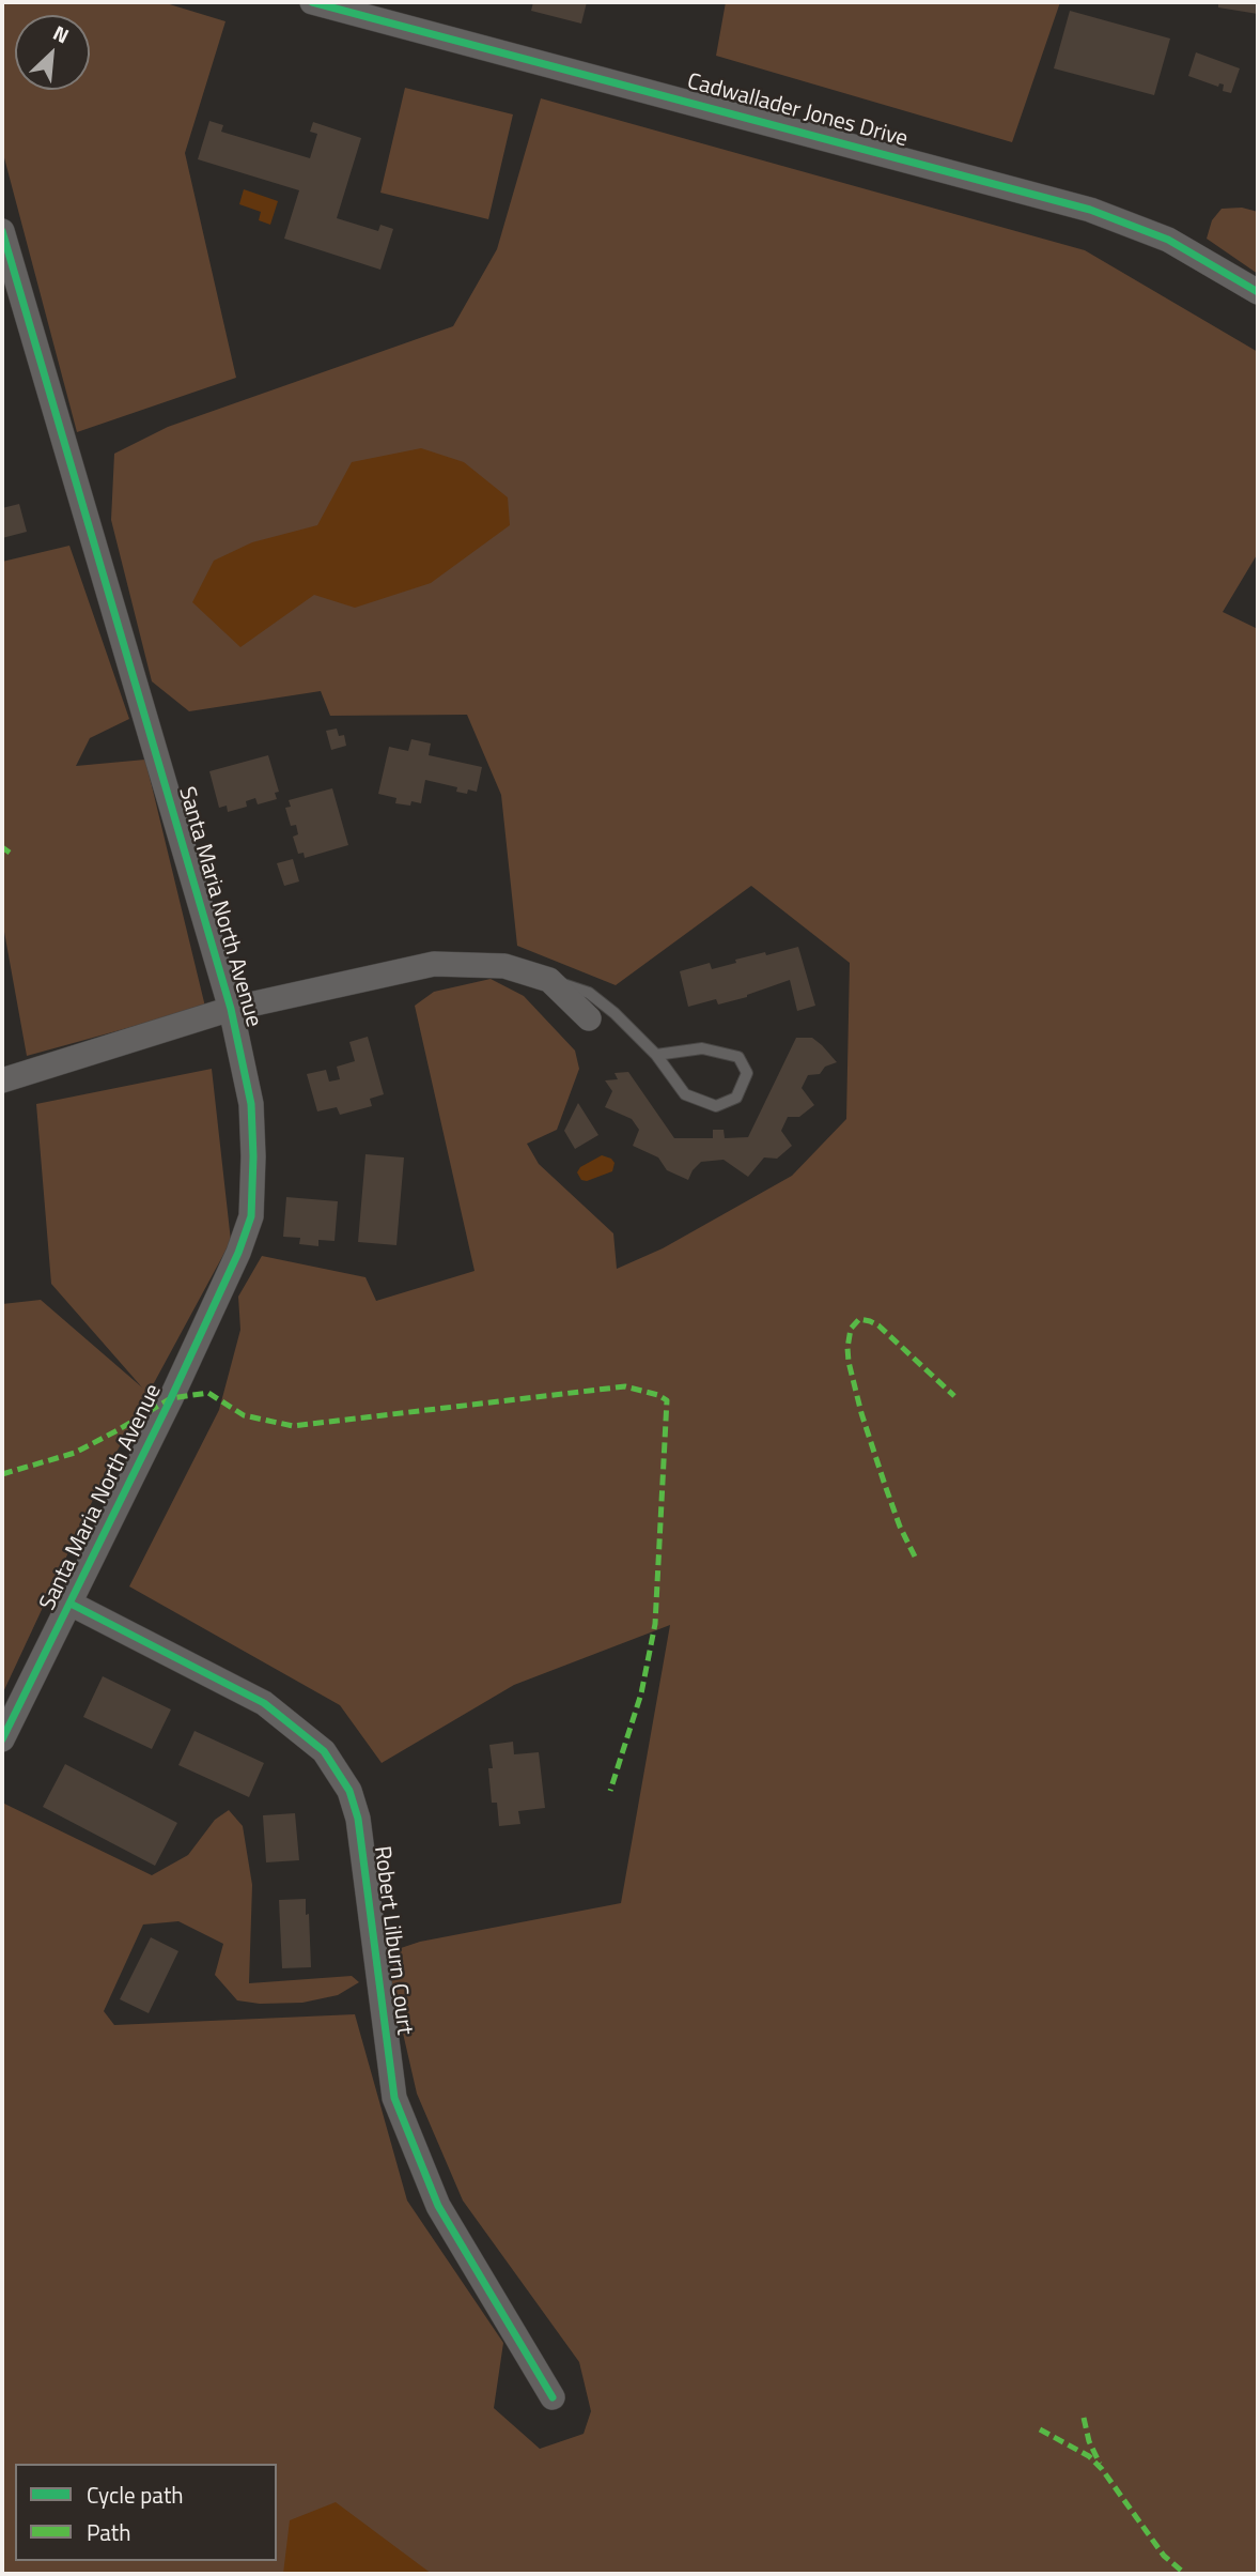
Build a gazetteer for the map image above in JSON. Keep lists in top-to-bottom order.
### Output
{
  "streets": {
    "street": ["Cadwallader Jones Drive", "Santa Maria North Avenue", "Robert Lilburn Court"]
  },
  "crossings": [
    ["Santa Maria North Avenue", "Robert Lilburn Court"]
  ],
  "legend": ["Cycle path", "Path"],
  "north": "top right"
}
